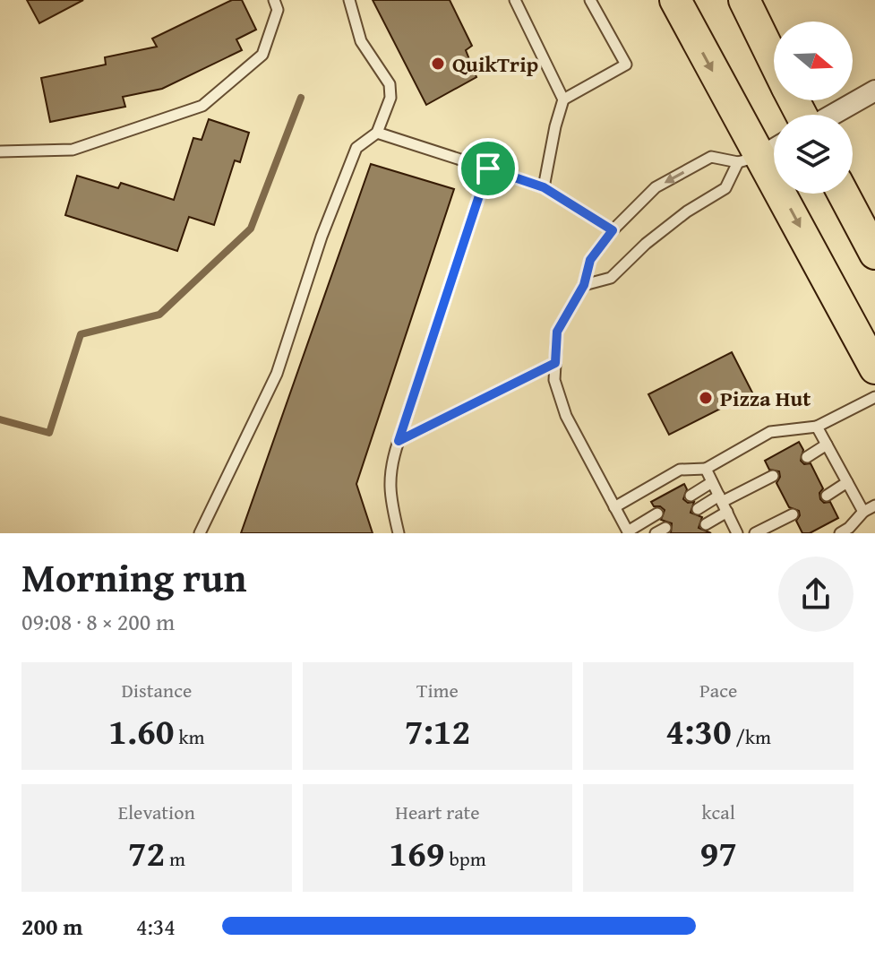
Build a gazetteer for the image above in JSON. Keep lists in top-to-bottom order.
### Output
{
  "places": ["QuikTrip", "Pizza Hut"],
  "north": "right",
  "page": {
    "heading": ["Morning run", "09:08 · 8 × 200 m"],
    "stats": [
      ["Distance", "1.60 km"],
      ["Time", "7:12"],
      ["Pace", "4:30 /km"],
      ["Elevation", "72 m"],
      ["Heart rate", "169 bpm"],
      ["kcal", "97"]
    ],
    "list": [
      {
        "name": "200 m",
        "note": "4:34"
      }
    ]
  }
}
